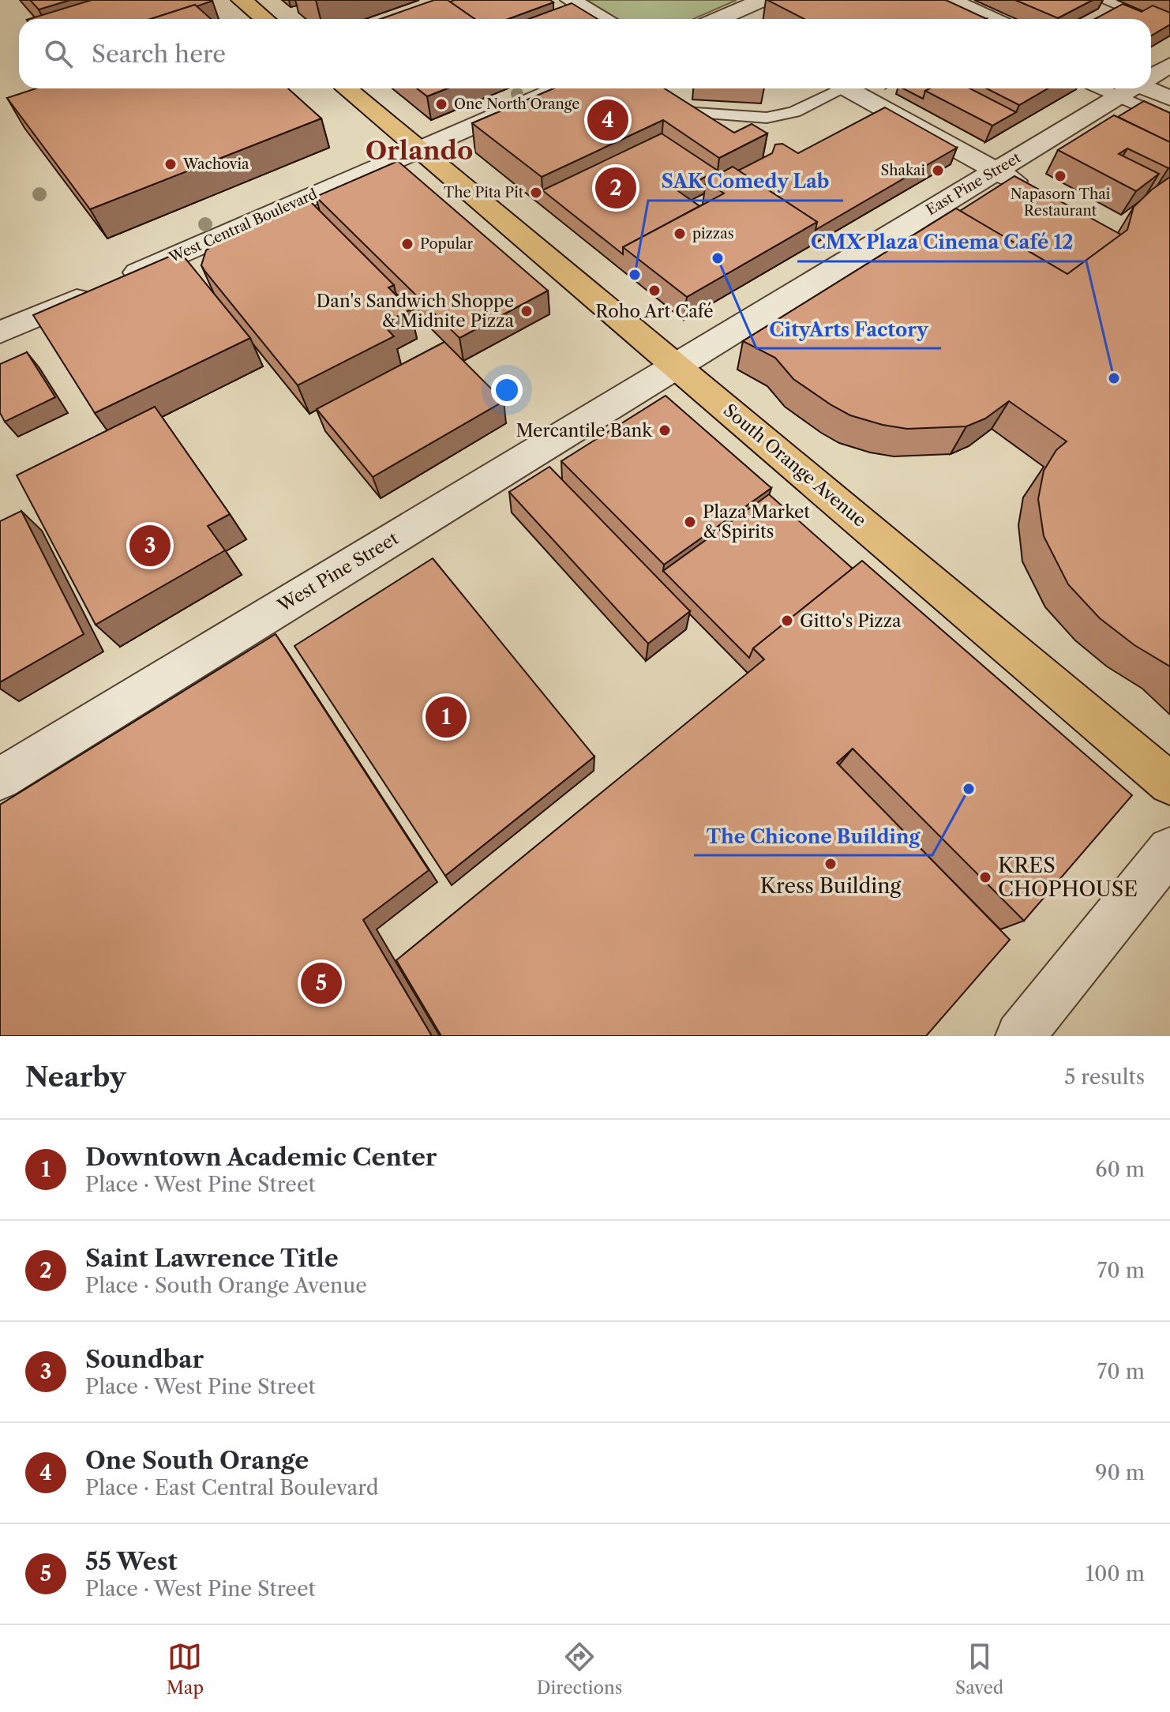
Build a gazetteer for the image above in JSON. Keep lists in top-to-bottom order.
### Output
{
  "streets": {
    "main road": ["South Orange Avenue"],
    "street": ["East Pine Street", "West Central Boulevard", "West Pine Street"]
  },
  "crossings": [
    ["East Pine Street", "South Orange Avenue"],
    ["East Pine Street", "West Pine Street"],
    ["West Central Boulevard", "South Orange Avenue"],
    ["South Orange Avenue", "West Pine Street"]
  ],
  "districts": ["Orlando"],
  "places": [
    "One North Orange",
    "Wachovia",
    "Shakai",
    "Napasorn Thai Restaurant",
    "The Pita Pit",
    "pizzas",
    "Popular",
    "CityArts Factory",
    "SAK Comedy Lab",
    "Roho Art Café",
    "Dan's Sandwich Shoppe & Midnite Pizza",
    "CMX Plaza Cinema Café 12",
    "Mercantile Bank",
    "Plaza Market & Spirits",
    "Gitto's Pizza",
    "The Chicone Building",
    "Kress Building",
    "KRES CHOPHOUSE"
  ],
  "page": {
    "search": "Search here",
    "pins": [
      "4",
      "2",
      "3",
      "1",
      "5"
    ],
    "heading": ["Nearby", "5 results"],
    "list": [
      {
        "mark": "1",
        "name": "Downtown Academic Center",
        "note": "Place · West Pine Street",
        "value": "60 m"
      },
      {
        "mark": "2",
        "name": "Saint Lawrence Title",
        "note": "Place · South Orange Avenue",
        "value": "70 m"
      },
      {
        "mark": "3",
        "name": "Soundbar",
        "note": "Place · West Pine Street",
        "value": "70 m"
      },
      {
        "mark": "4",
        "name": "One South Orange",
        "note": "Place · East Central Boulevard",
        "value": "90 m"
      },
      {
        "mark": "5",
        "name": "55 West",
        "note": "Place · West Pine Street",
        "value": "100 m"
      }
    ],
    "nav": ["Map", "Directions", "Saved"]
  }
}
